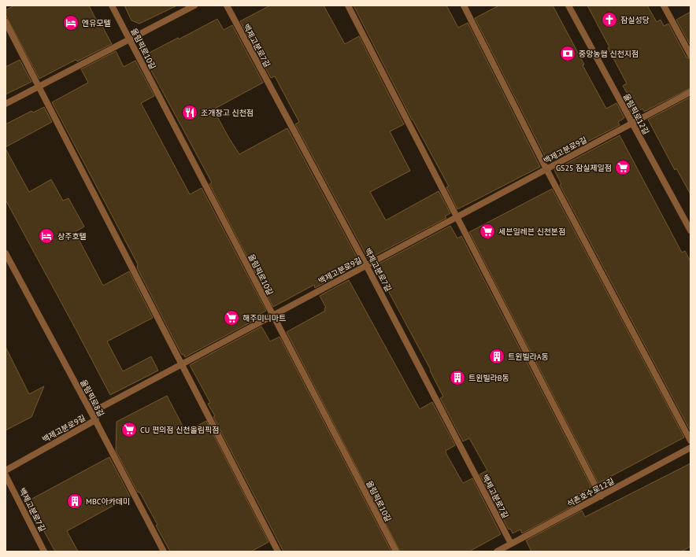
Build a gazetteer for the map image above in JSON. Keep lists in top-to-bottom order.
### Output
{
  "streets": {
    "street": [
      "백제고분로7길",
      "올림픽로10길",
      "올림픽로12길",
      "백제고분로9길",
      "올림픽로8길",
      "석촌호수로12길"
    ]
  },
  "crossings": [
    ["백제고분로7길", "백제고분로9길"],
    ["백제고분로7길", "석촌호수로12길"],
    ["올림픽로10길", "백제고분로9길"],
    ["올림픽로12길", "백제고분로9길"],
    ["백제고분로9길", "올림픽로8길"]
  ],
  "places": {
    "church": ["잠실성당"],
    "hotel": ["엔유모텔", "상주호텔"],
    "bank": ["중앙농협 신천지점"],
    "restaurant": ["조개창고 신천점"],
    "supermarket": [
      "GS25 잠실제일점",
      "세븐일레븐 신천본점",
      "해주미니마트",
      "CU 편의점 신천올림픽점"
    ],
    "building": ["트윈빌라A동", "트윈빌라B동", "MBC아카데미"]
  }
}
